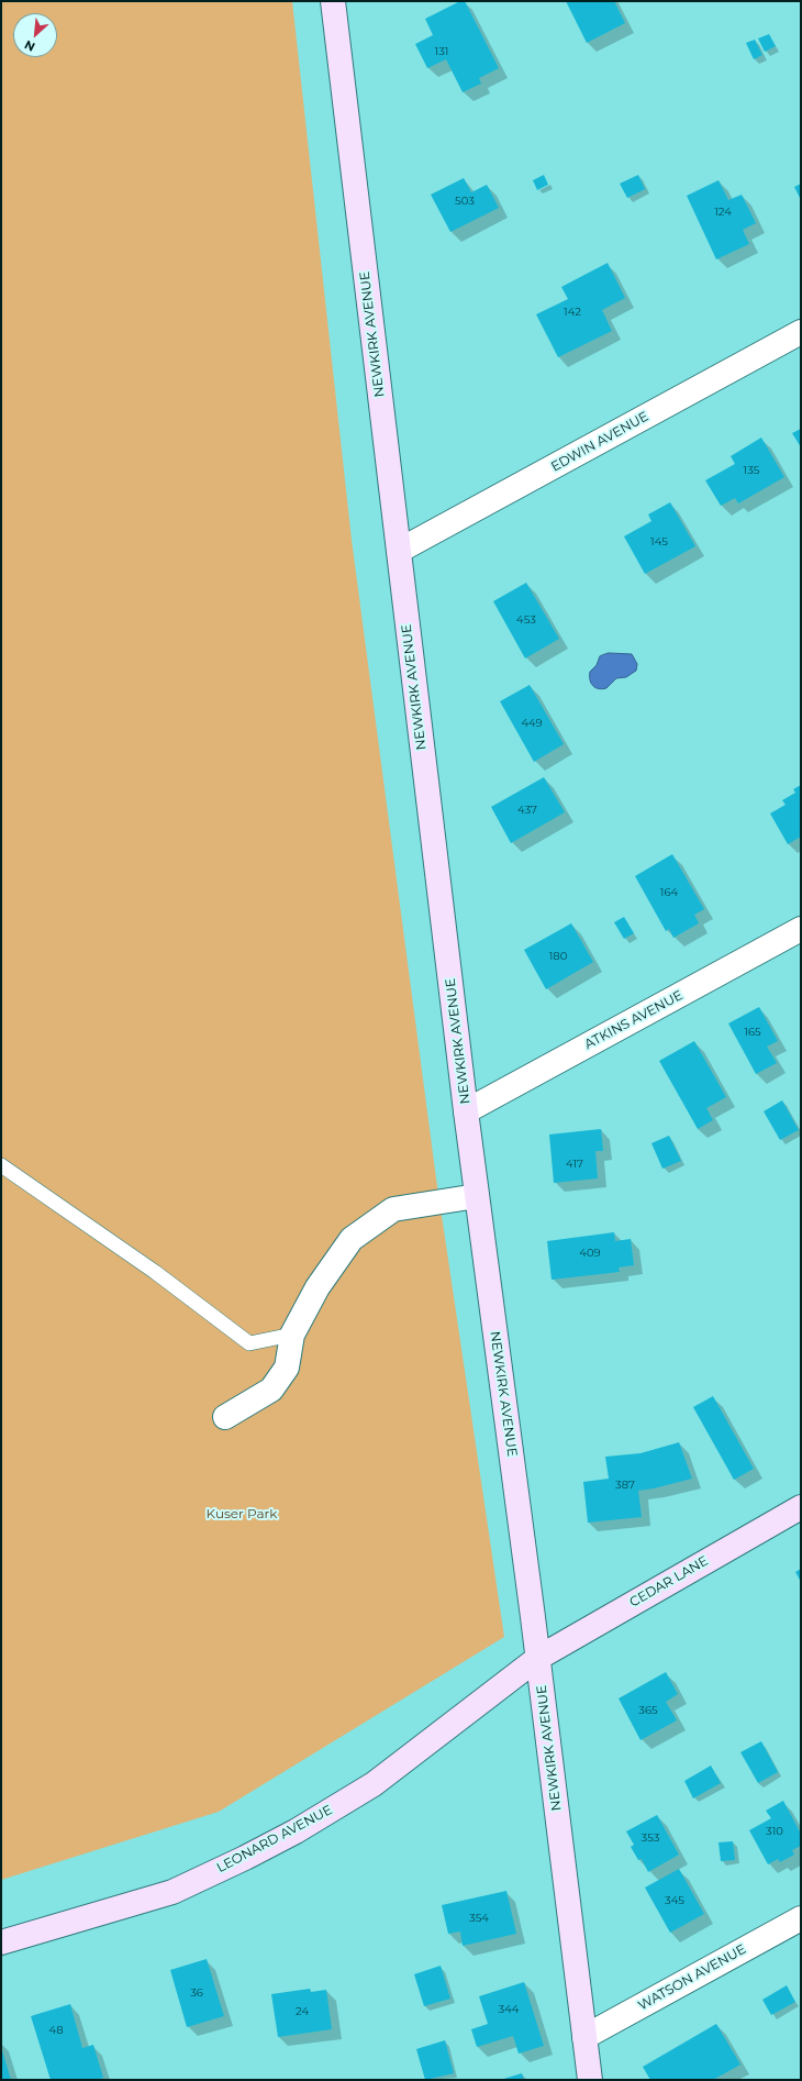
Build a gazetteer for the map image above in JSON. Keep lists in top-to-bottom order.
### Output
{
  "streets": {
    "street": [
      "NEWKIRK AVENUE",
      "EDWIN AVENUE",
      "ATKINS AVENUE",
      "CEDAR LANE",
      "LEONARD AVENUE",
      "WATSON AVENUE"
    ]
  },
  "crossings": [
    ["NEWKIRK AVENUE", "EDWIN AVENUE"],
    ["NEWKIRK AVENUE", "ATKINS AVENUE"],
    ["NEWKIRK AVENUE", "CEDAR LANE"],
    ["NEWKIRK AVENUE", "LEONARD AVENUE"],
    ["NEWKIRK AVENUE", "WATSON AVENUE"],
    ["CEDAR LANE", "LEONARD AVENUE"]
  ],
  "parks": ["Kuser Park"],
  "house_numbers": [
    "131",
    "503",
    "124",
    "142",
    "135",
    "145",
    "453",
    "449",
    "437",
    "164",
    "180",
    "165",
    "417",
    "409",
    "387",
    "365",
    "310",
    "353",
    "345",
    "354",
    "36",
    "344",
    "24",
    "48"
  ],
  "north": "bottom left"
}
